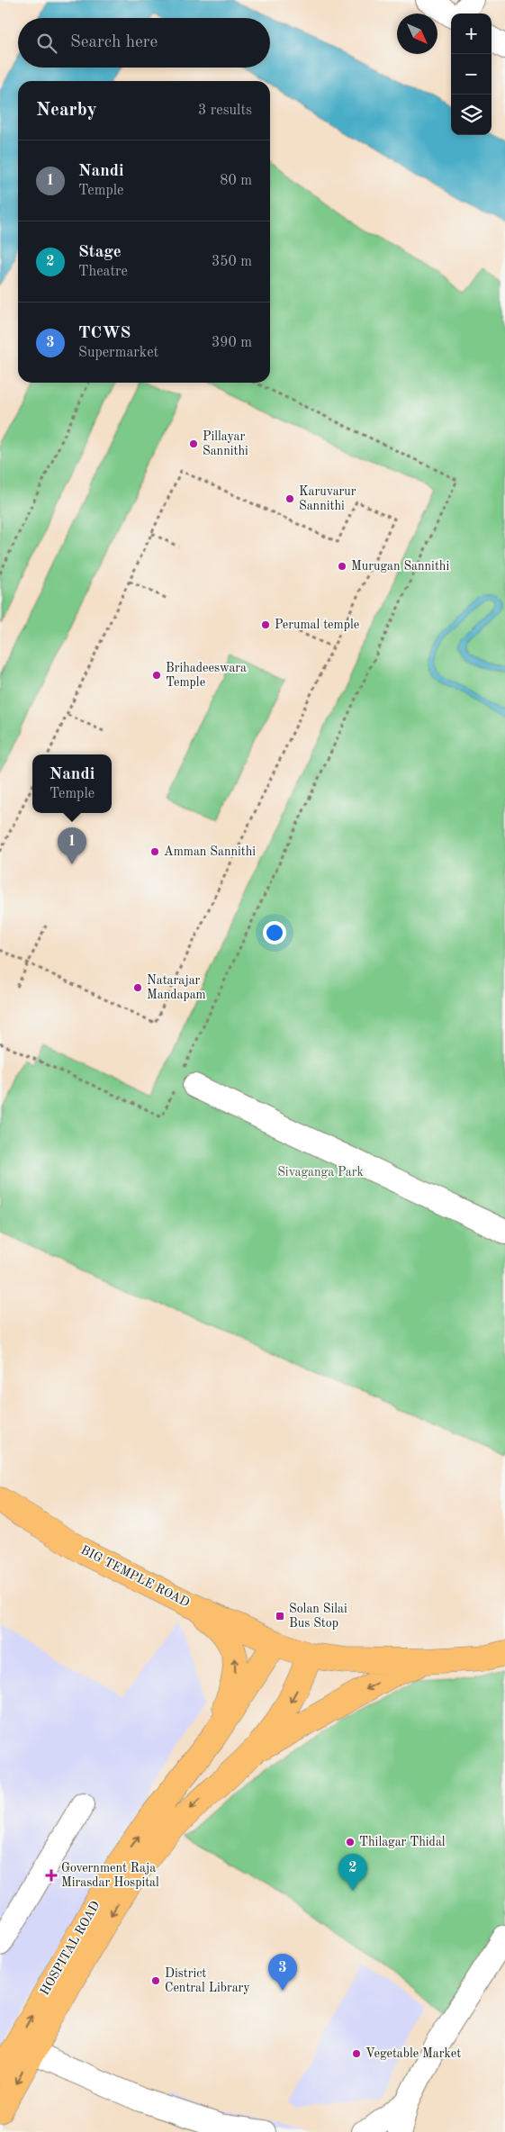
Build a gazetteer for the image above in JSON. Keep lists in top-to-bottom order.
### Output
{
  "streets": {
    "main road": ["BIG TEMPLE ROAD", "HOSPITAL ROAD"]
  },
  "parks": ["Sivaganga Park"],
  "places": {
    "other": [
      "Pillayar Sannithi",
      "Karuvarur Sannithi",
      "Murugan Sannithi",
      "Perumal temple",
      "Brihadeeswara Temple",
      "Amman Sannithi",
      "Natarajar Mandapam",
      "Thilagar Thidal",
      "District Central Library",
      "Vegetable Market"
    ],
    "transit": ["Solan Silai Bus Stop"],
    "health": ["Government Raja Mirasdar Hospital"]
  },
  "north": "bottom right",
  "page": {
    "map_buttons": ["+", "−"],
    "search": "Search here",
    "heading": ["Nearby", "3 results"],
    "list": [
      {
        "mark": "1",
        "name": "Nandi",
        "note": "Temple",
        "value": "80 m"
      },
      {
        "mark": "2",
        "name": "Stage",
        "note": "Theatre",
        "value": "350 m"
      },
      {
        "mark": "3",
        "name": "TCWS",
        "note": "Supermarket",
        "value": "390 m"
      }
    ],
    "popup": ["Nandi", "Temple"],
    "pins": ["1", "2", "3"]
  }
}
